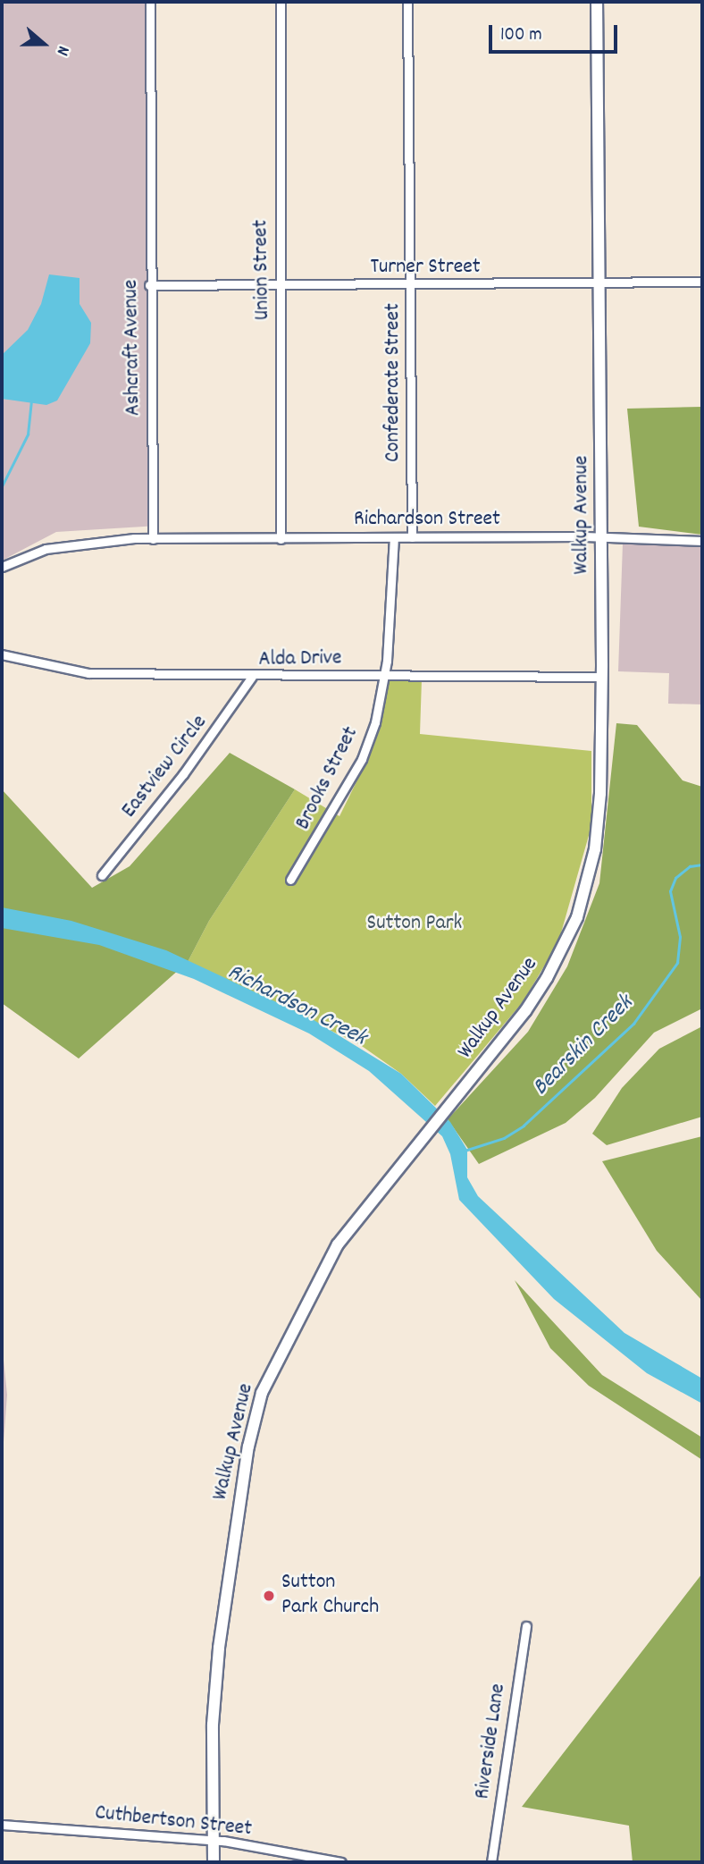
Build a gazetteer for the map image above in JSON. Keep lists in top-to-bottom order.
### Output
{
  "streets": {
    "street": [
      "Turner Street",
      "Union Street",
      "Ashcraft Avenue",
      "Confederate Street",
      "Walkup Avenue",
      "Richardson Street",
      "Alda Drive",
      "Eastview Circle",
      "Brooks Street",
      "Riverside Lane",
      "Cuthbertson Street"
    ]
  },
  "crossings": [
    ["Turner Street", "Union Street"],
    ["Turner Street", "Ashcraft Avenue"],
    ["Turner Street", "Confederate Street"],
    ["Turner Street", "Walkup Avenue"],
    ["Union Street", "Richardson Street"],
    ["Ashcraft Avenue", "Richardson Street"],
    ["Confederate Street", "Richardson Street"],
    ["Walkup Avenue", "Richardson Street"],
    ["Walkup Avenue", "Alda Drive"],
    ["Walkup Avenue", "Cuthbertson Street"],
    ["Richardson Street", "Brooks Street"],
    ["Alda Drive", "Eastview Circle"],
    ["Alda Drive", "Brooks Street"]
  ],
  "water": ["Richardson Creek", "Bearskin Creek"],
  "parks": ["Sutton Park"],
  "places": ["Sutton Park Church"],
  "scale_bar": "100 m",
  "north": "right"
}
